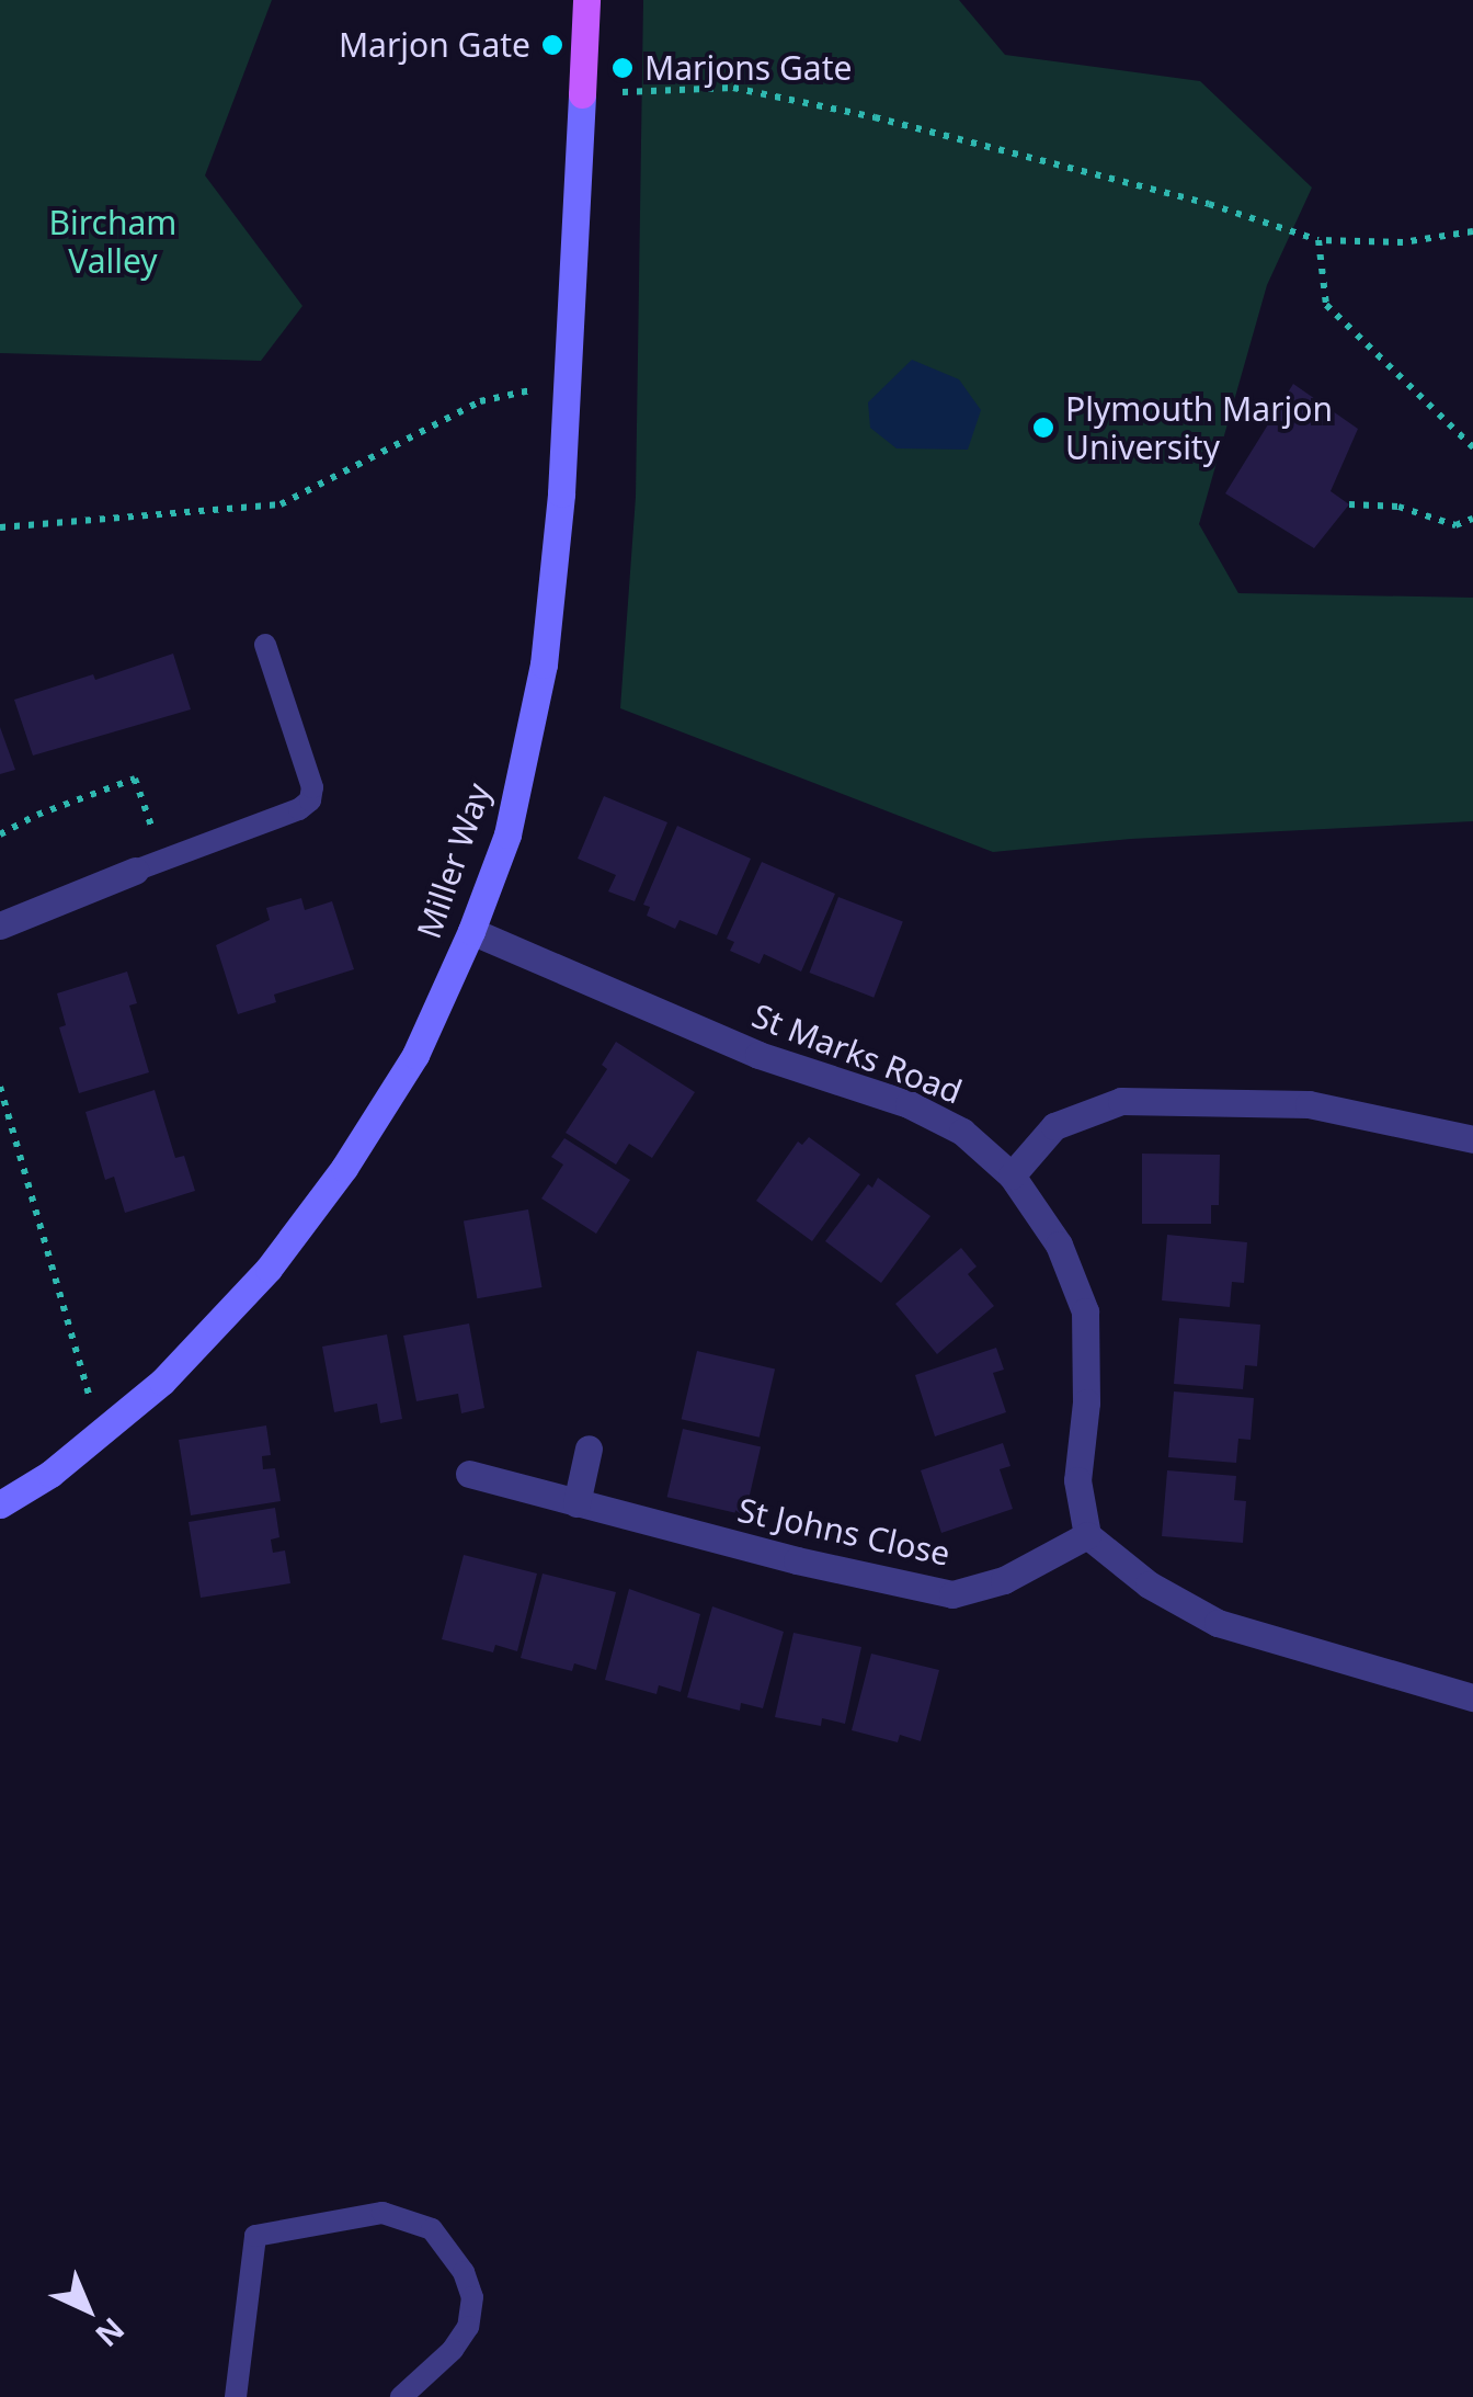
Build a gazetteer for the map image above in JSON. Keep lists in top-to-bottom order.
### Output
{
  "streets": {
    "main road": ["Miller Way"],
    "street": ["St Marks Road", "St Johns Close"]
  },
  "crossings": [
    ["Miller Way", "St Marks Road"],
    ["St Marks Road", "St Johns Close"]
  ],
  "parks": ["Bircham Valley"],
  "places": ["Marjon Gate", "Marjons Gate", "Plymouth Marjon University"],
  "north": "bottom right"
}
